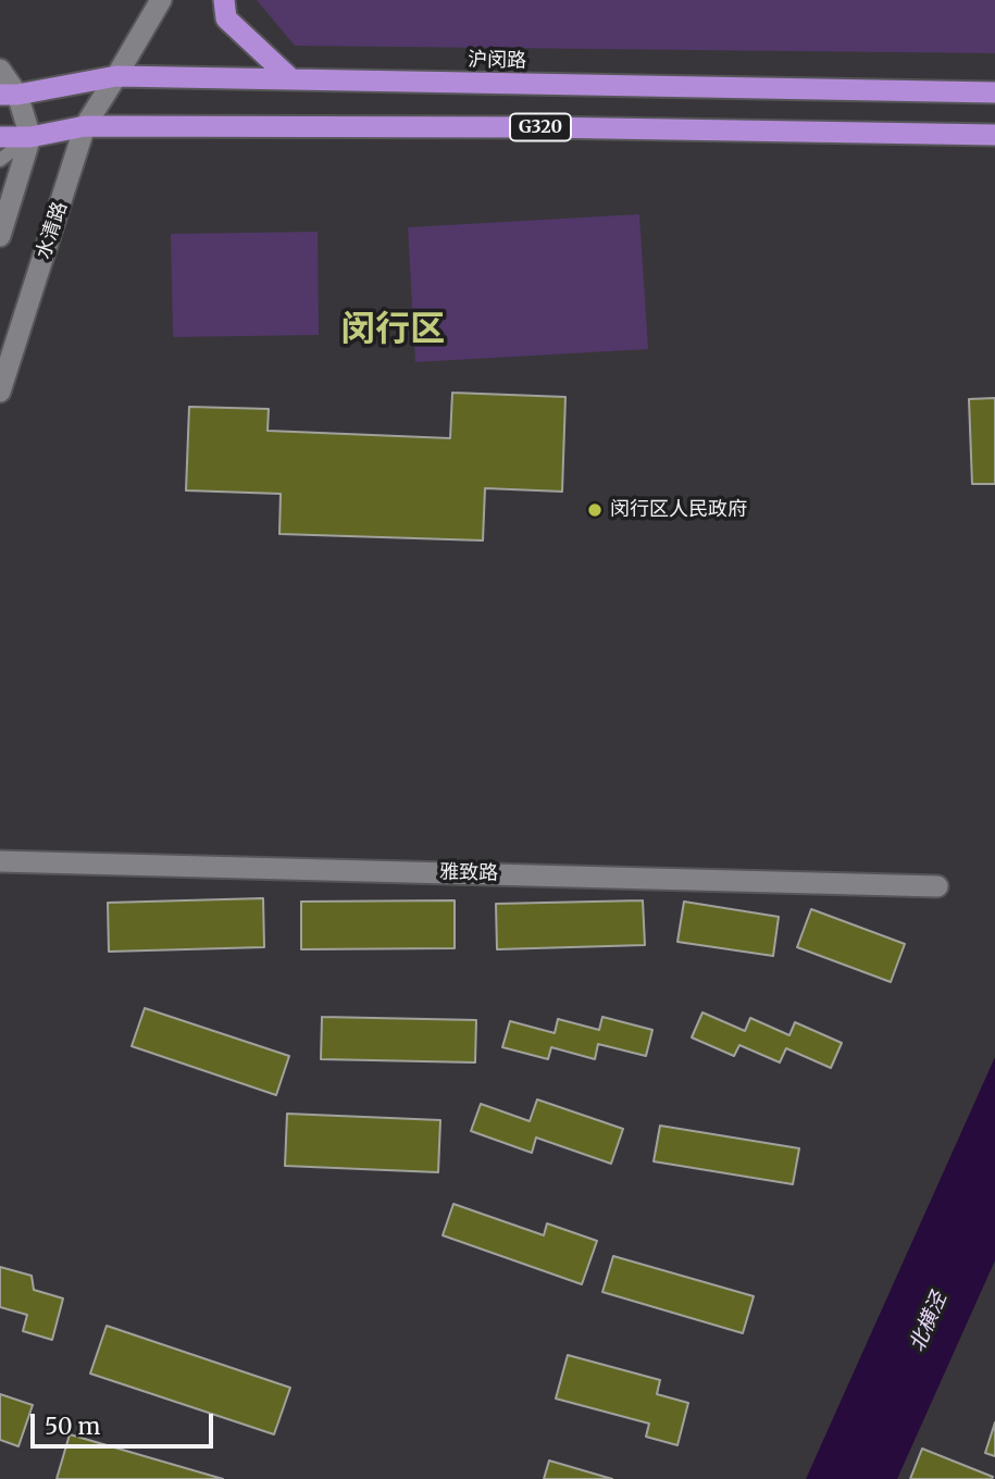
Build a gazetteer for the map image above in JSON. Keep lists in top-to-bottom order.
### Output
{
  "streets": {
    "highway": ["沪闵路", "G320"],
    "street": ["水清路", "雅致路"]
  },
  "crossings": [
    ["沪闵路", "水清路"],
    ["G320", "水清路"]
  ],
  "districts": ["闵行区"],
  "water": ["北横泾"],
  "places": ["闵行区人民政府"],
  "scale_bar": "50 m"
}
